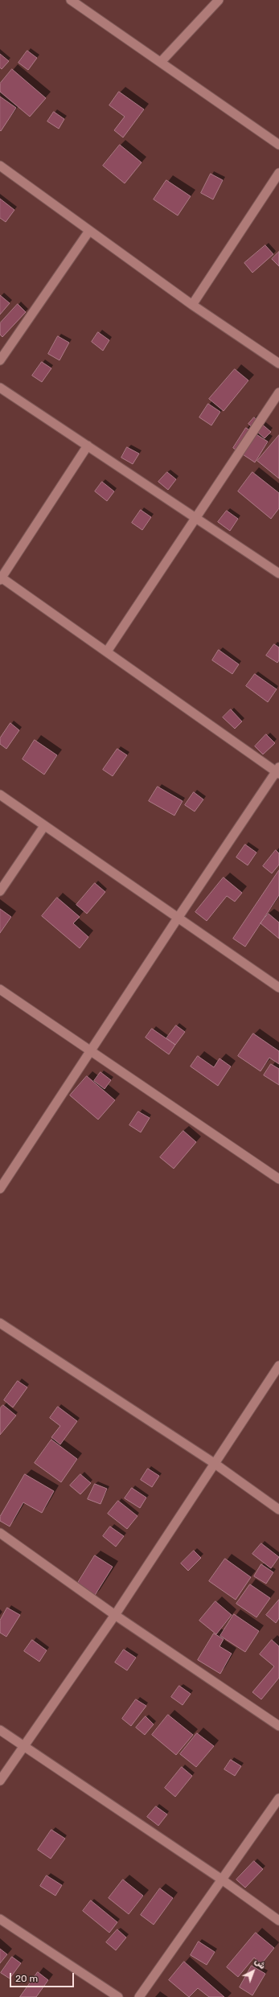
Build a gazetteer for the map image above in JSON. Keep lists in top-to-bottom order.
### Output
{
  "scale_bar": "20 m",
  "north": "top right"
}
